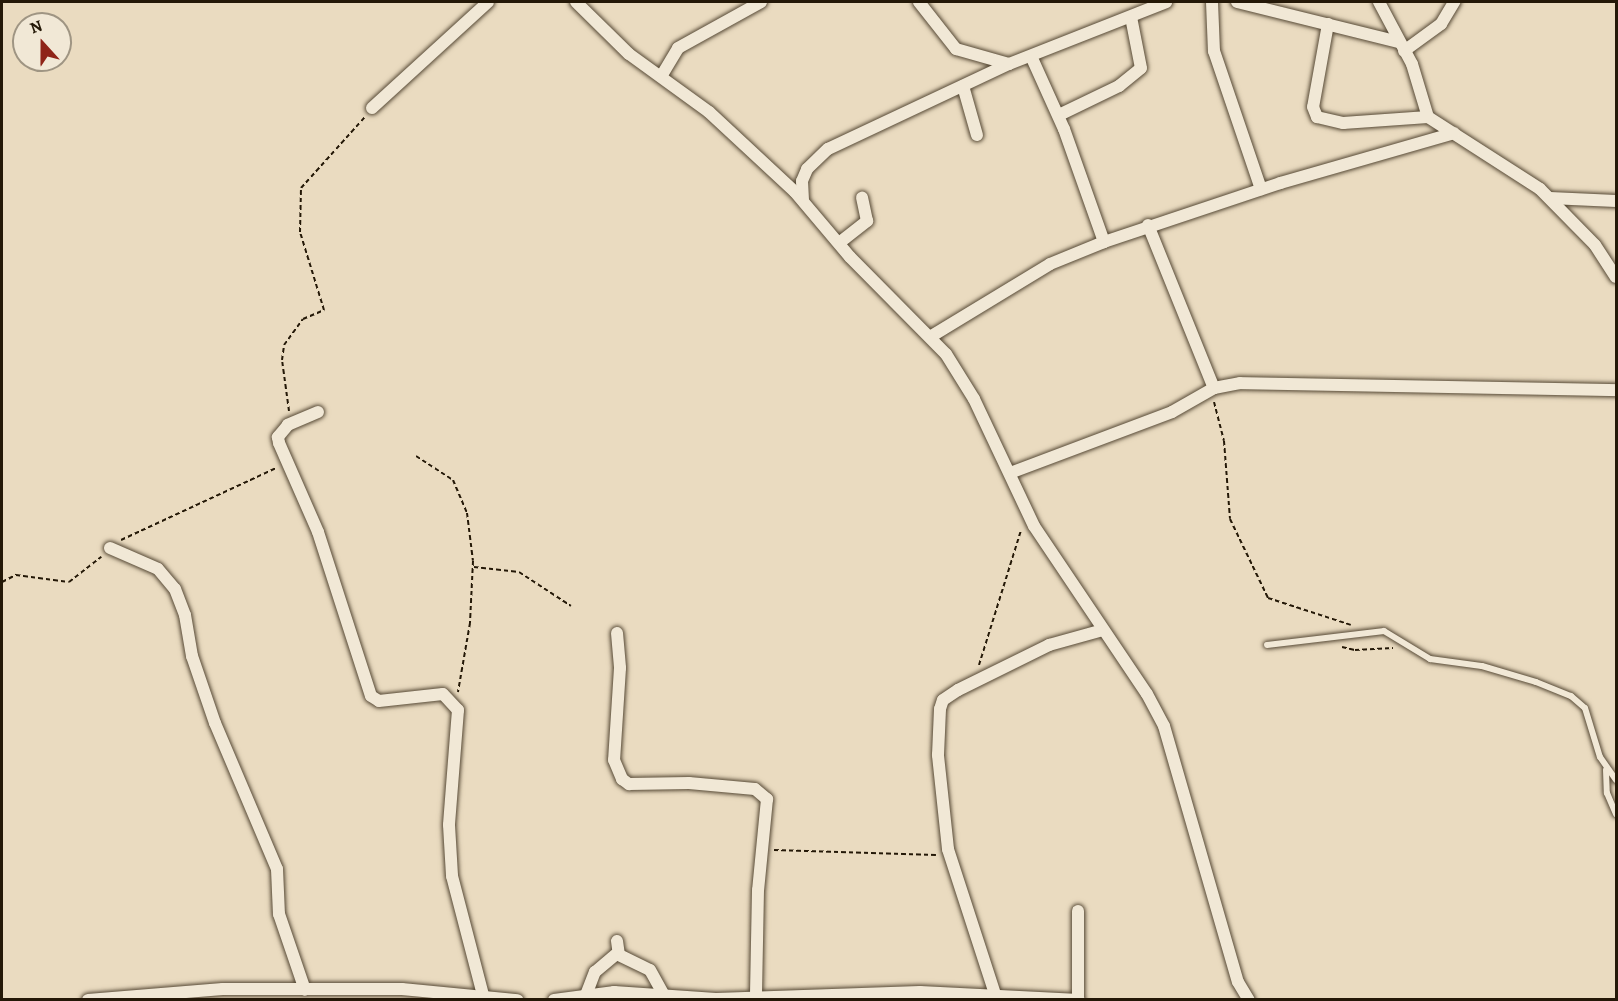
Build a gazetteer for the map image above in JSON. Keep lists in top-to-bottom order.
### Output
{
  "north": "top"
}
